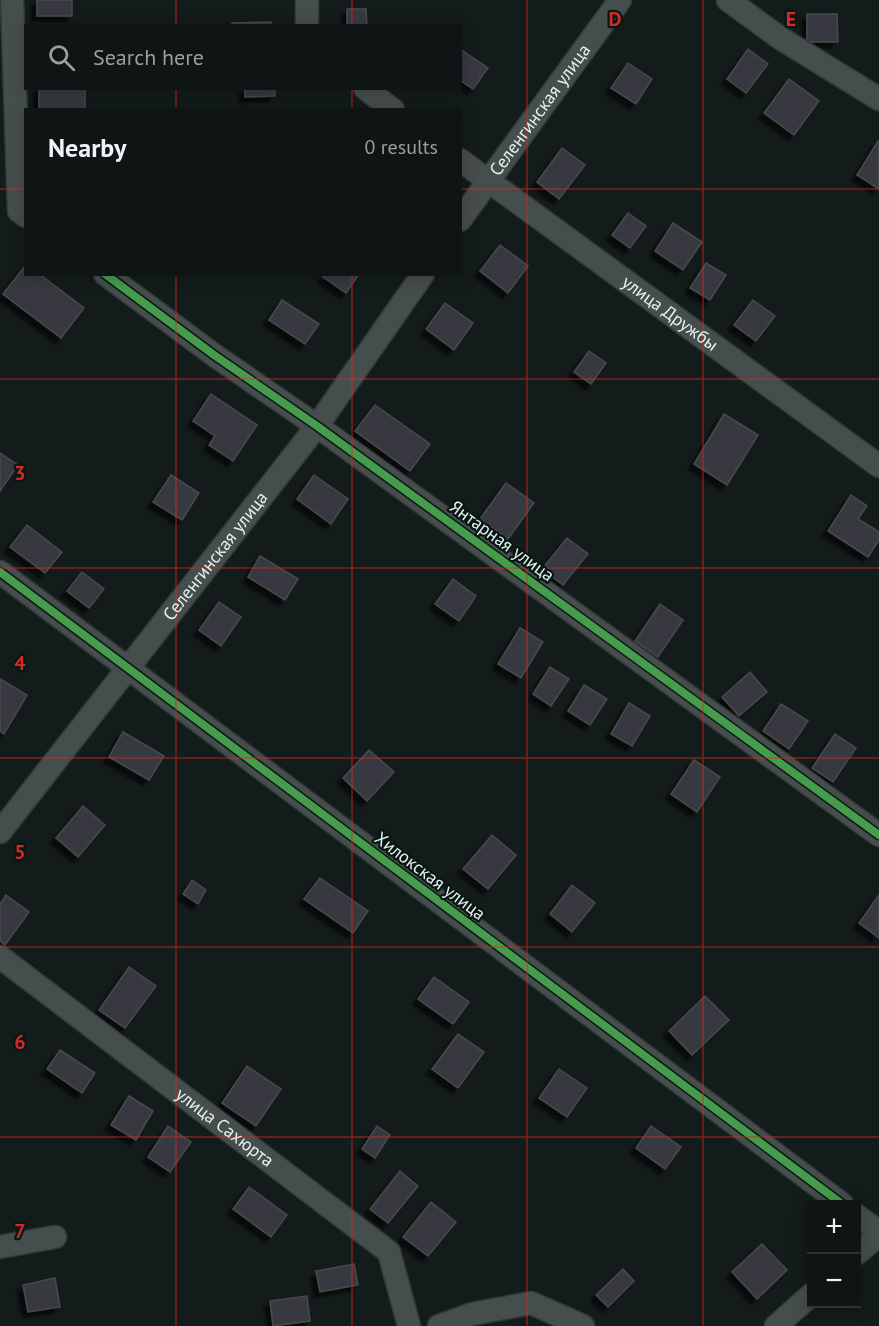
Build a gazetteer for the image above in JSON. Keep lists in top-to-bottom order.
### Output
{
  "streets": {
    "street": [
      "Селенгинская улица",
      "улица Дружбы",
      "Янтарная улица",
      "Хилокская улица",
      "улица Сахюрта"
    ]
  },
  "crossings": [
    ["Селенгинская улица", "улица Дружбы"],
    ["Селенгинская улица", "Янтарная улица"],
    ["Селенгинская улица", "Хилокская улица"]
  ],
  "page": {
    "search": "Search here",
    "heading": ["Nearby", "0 results"],
    "map_buttons": ["+", "−"]
  },
  "grid": {
    "columns": ["D", "E"],
    "rows": [
      "3",
      "4",
      "5",
      "6",
      "7"
    ]
  }
}
